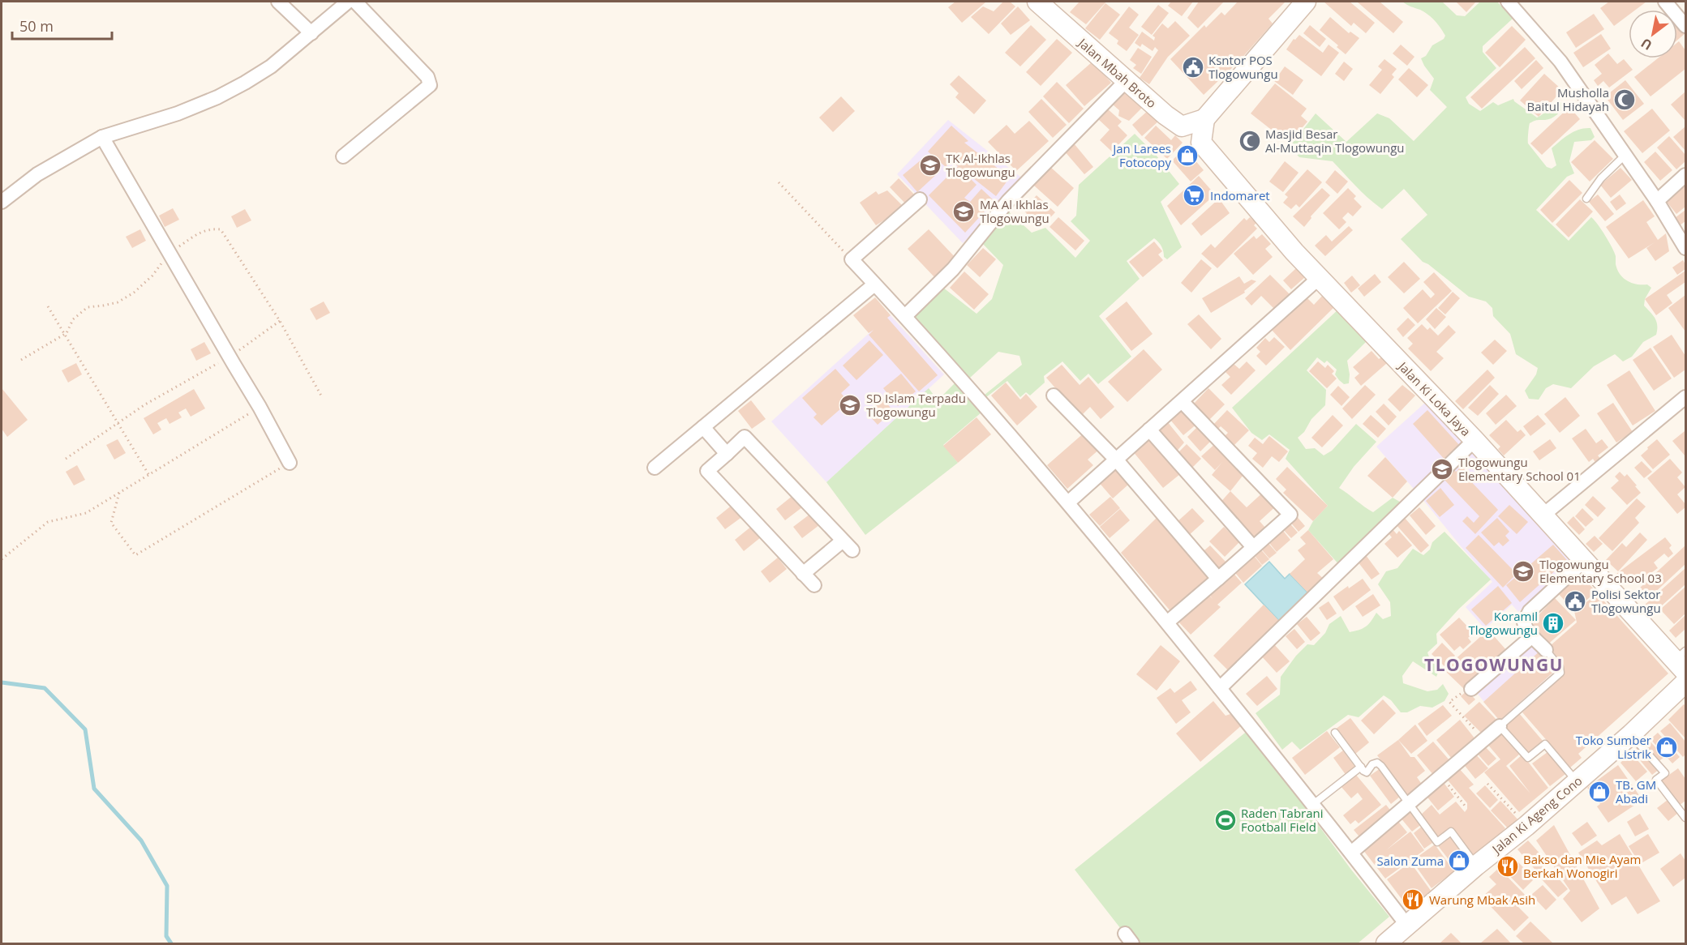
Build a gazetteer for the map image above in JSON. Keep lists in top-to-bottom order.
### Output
{
  "streets": {
    "main road": ["Jalan Mbah Broto", "Jalan Ki Loka Jaya", "Jalan Ki Ageng Cono"]
  },
  "crossings": [
    ["Jalan Mbah Broto", "Jalan Ki Loka Jaya"]
  ],
  "districts": ["TLOGOWUNGU"],
  "places": {
    "public building": ["Ksntor POS Tlogowungu", "Polisi Sektor Tlogowungu"],
    "mosque": ["Musholla Baitul Hidayah", "Masjid Besar Al-Muttaqin Tlogowungu"],
    "shop": [
      "Jan Larees Fotocopy",
      "Toko Sumber Listrik",
      "TB. GM Abadi",
      "Salon Zuma"
    ],
    "school or university": [
      "TK Al-Ikhlas Tlogowungu",
      "MA Al Ikhlas Tlogowungu",
      "SD Islam Terpadu Tlogowungu",
      "Tlogowungu Elementary School 01",
      "Tlogowungu Elementary School 03"
    ],
    "supermarket": ["Indomaret"],
    "building": ["Koramil Tlogowungu"],
    "sports": ["Raden Tabrani Football Field"],
    "restaurant": ["Bakso dan Mie Ayam Berkah Wonogiri", "Warung Mbak Asih"]
  },
  "scale_bar": "50 m",
  "north": "bottom left"
}
